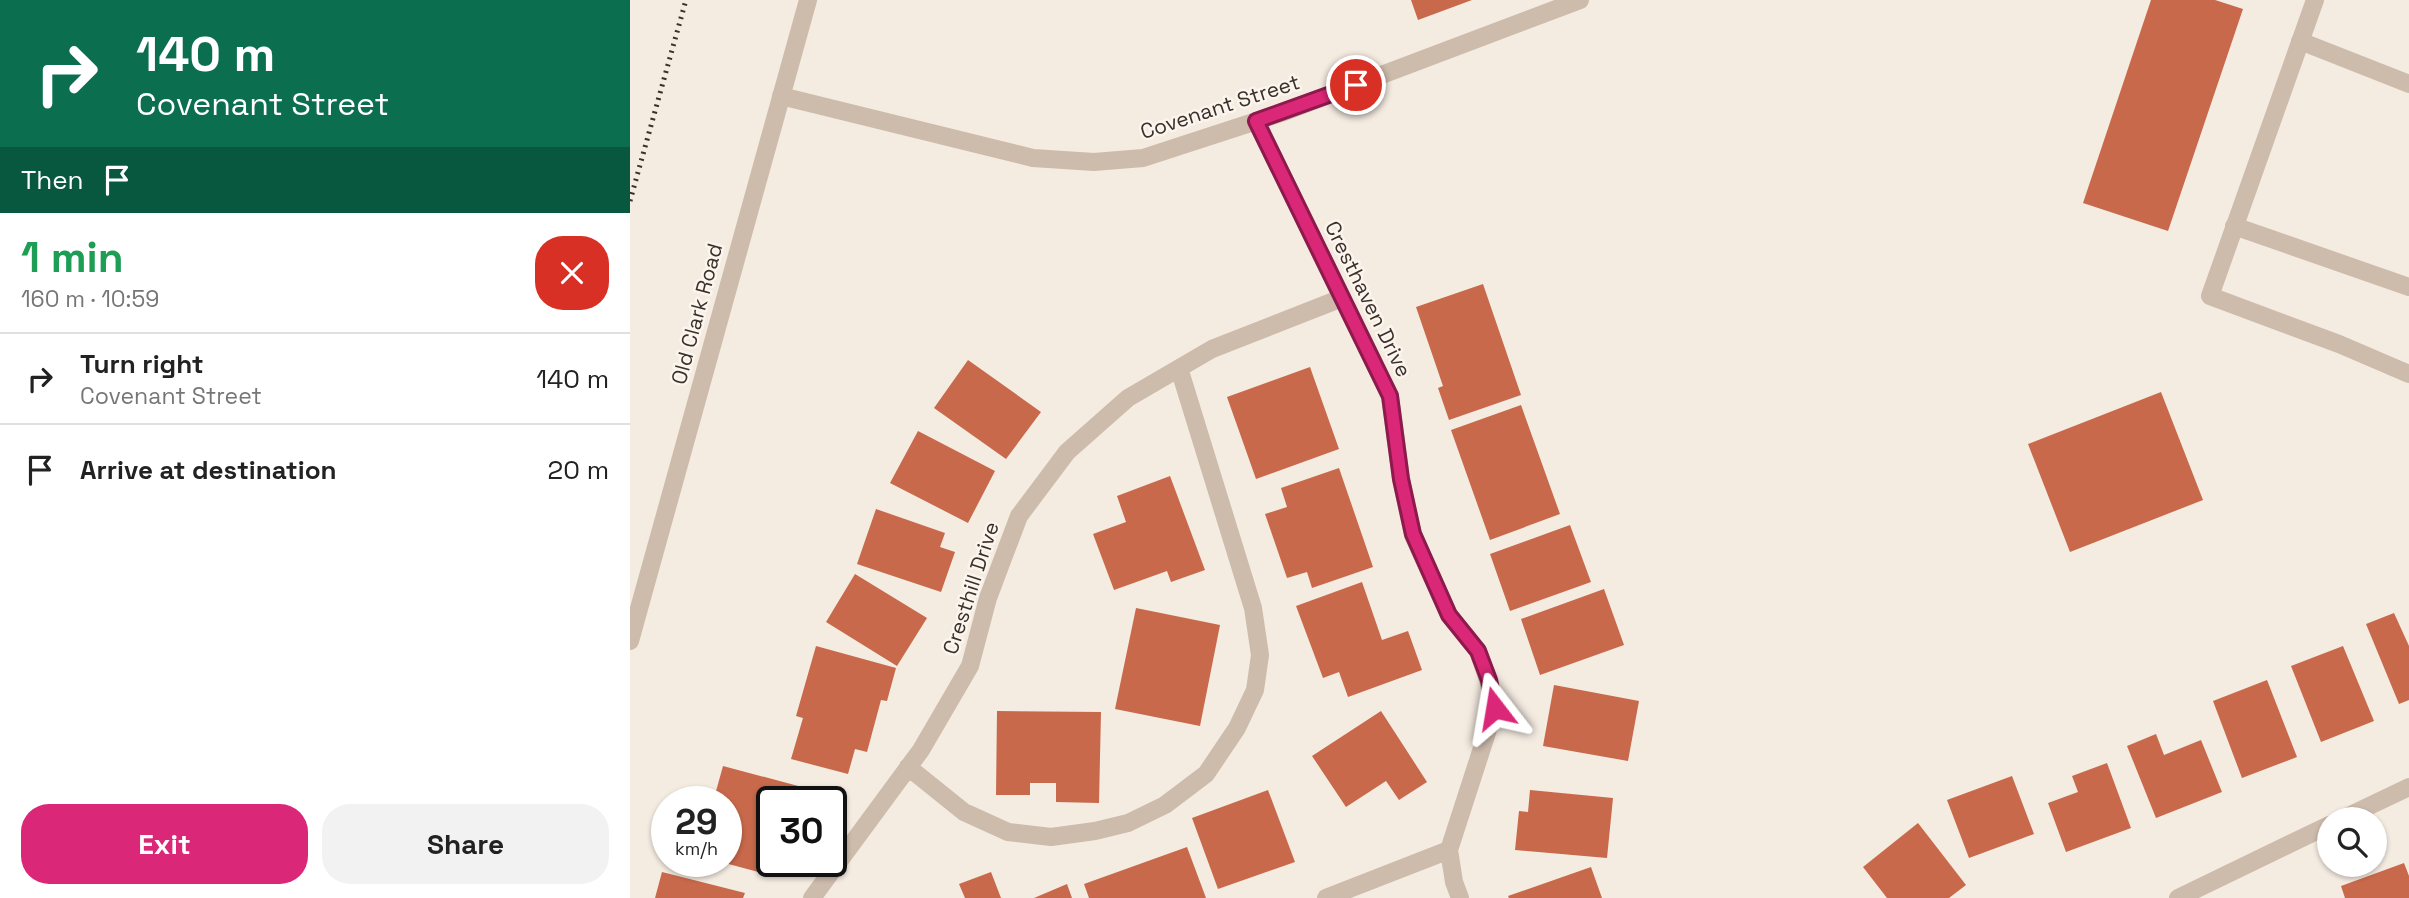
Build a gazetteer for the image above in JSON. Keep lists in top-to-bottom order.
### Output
{
  "streets": {
    "street": [
      "Covenant Street",
      "Cresthaven Drive",
      "Old Clark Road",
      "Cresthill Drive"
    ]
  },
  "crossings": [
    ["Covenant Street", "Cresthaven Drive"],
    ["Covenant Street", "Old Clark Road"],
    ["Cresthaven Drive", "Cresthill Drive"]
  ],
  "page": {
    "turn": ["140 m", "Covenant Street"],
    "then": "Then",
    "heading": ["1 min", "160 m · 10:59"],
    "list": [
      {
        "name": "Turn right",
        "note": "Covenant Street",
        "value": "140 m"
      },
      {
        "name": "Arrive at destination",
        "value": "20 m"
      }
    ],
    "speed": "29 km/h",
    "limit": "30",
    "buttons": ["Exit", "Share"]
  }
}
